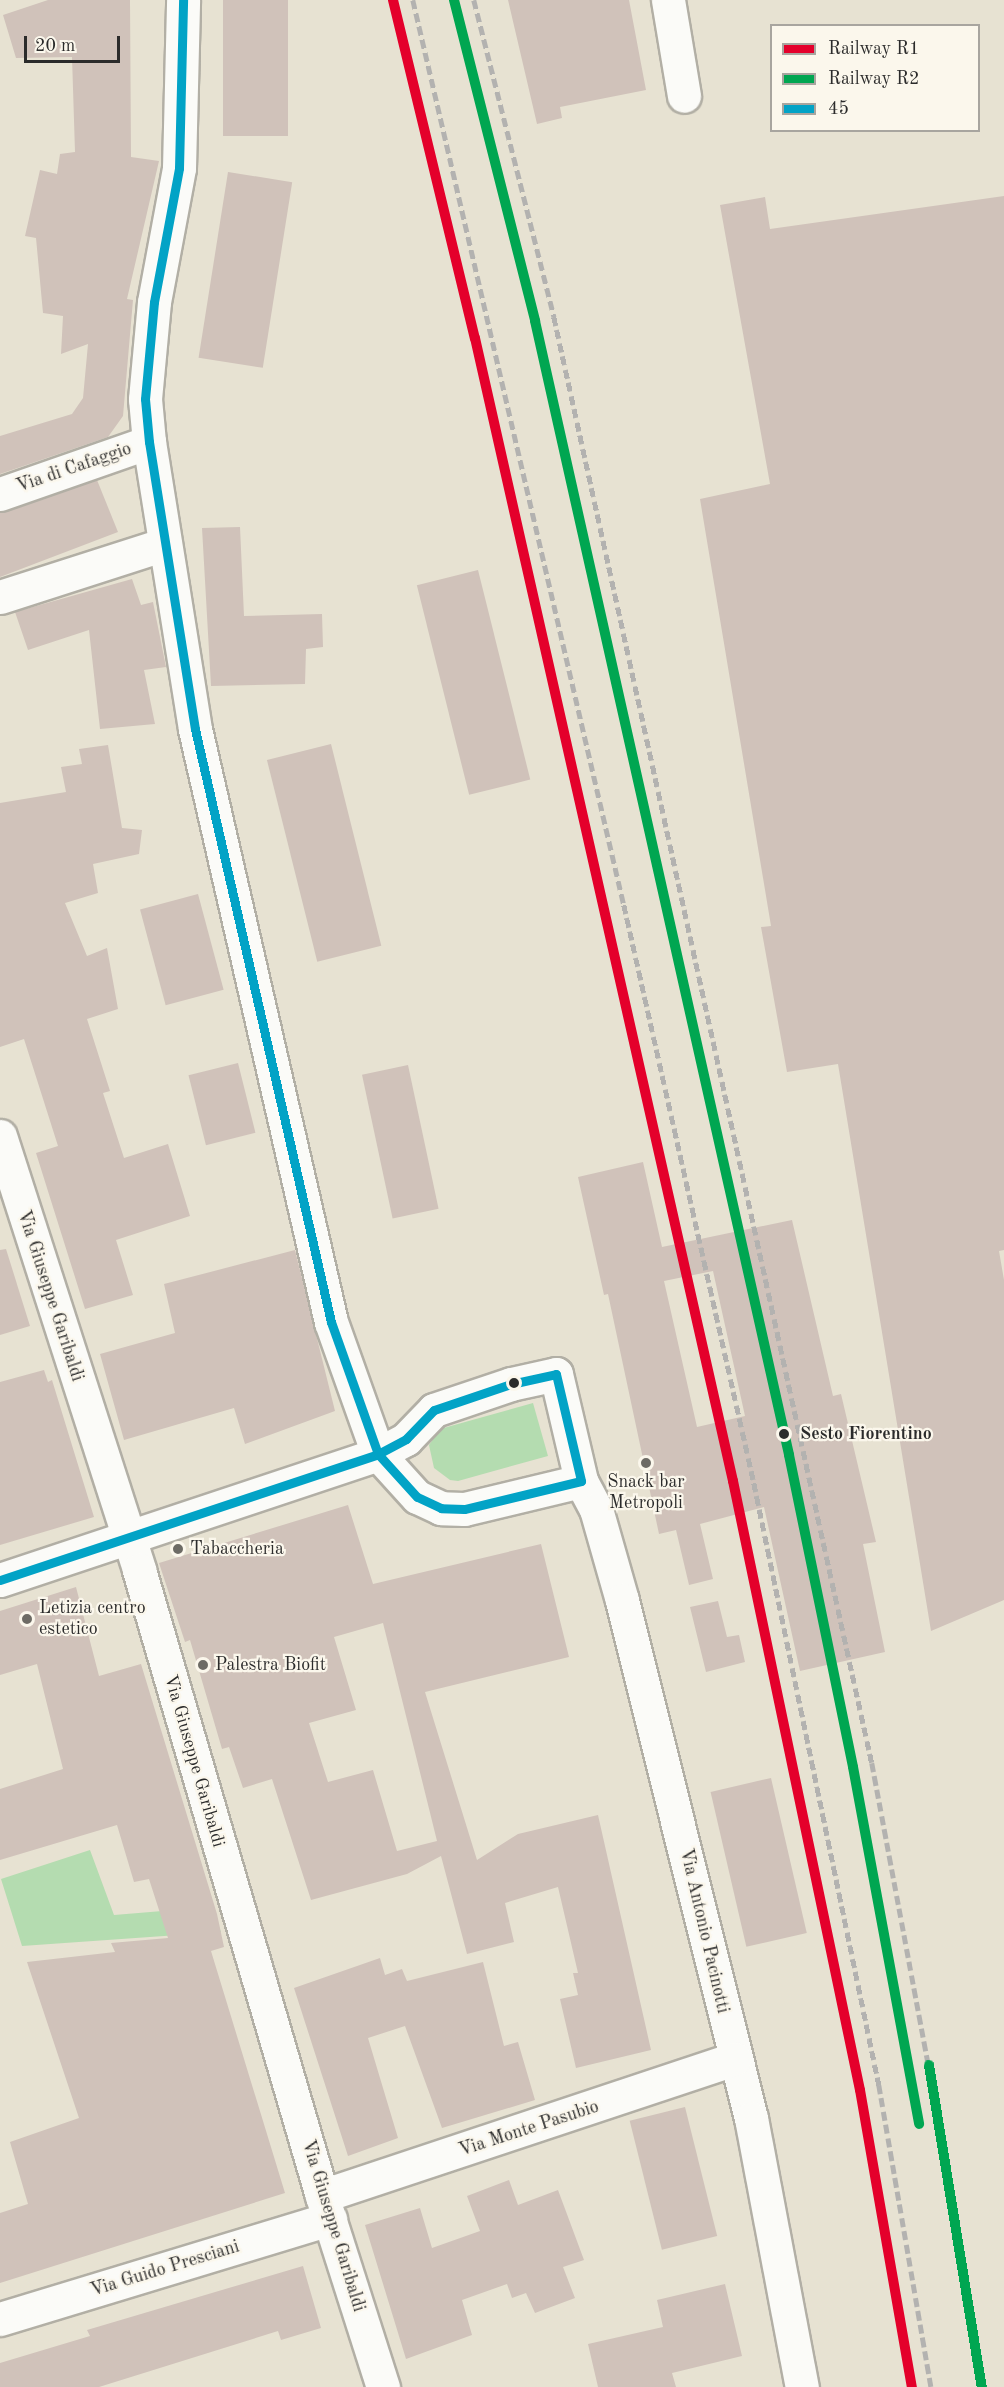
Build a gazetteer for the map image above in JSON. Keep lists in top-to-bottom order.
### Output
{
  "streets": {
    "street": [
      "Via di Cafaggio",
      "Via Giuseppe Garibaldi",
      "Via Antonio Pacinotti",
      "Via Monte Pasubio",
      "Via Guido Presciani"
    ]
  },
  "crossings": [
    ["Via Giuseppe Garibaldi", "Via Monte Pasubio"],
    ["Via Giuseppe Garibaldi", "Via Guido Presciani"],
    ["Via Antonio Pacinotti", "Via Monte Pasubio"],
    ["Via Monte Pasubio", "Via Guido Presciani"]
  ],
  "places": [
    "Sesto Fiorentino",
    "Snack bar Metropoli",
    "Tabaccheria",
    "Letizia centro estetico",
    "Palestra Biofit"
  ],
  "lines": ["rail line R1", "rail line R2", "transit line 45"],
  "legend": ["Railway R1", "Railway R2", "45"],
  "scale_bar": "20 m"
}
